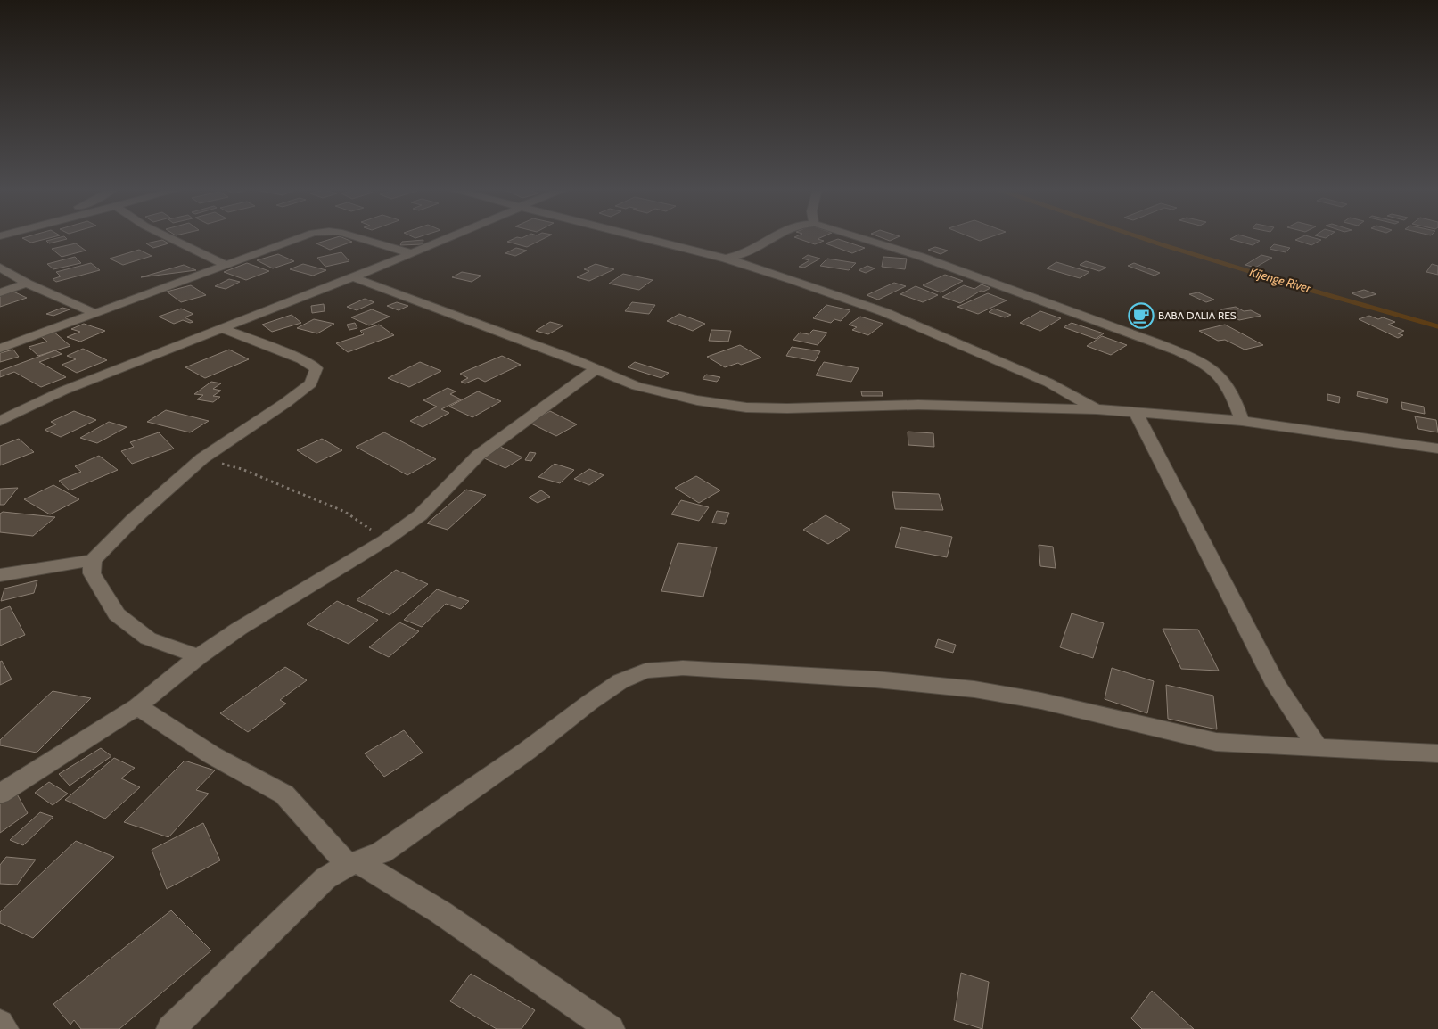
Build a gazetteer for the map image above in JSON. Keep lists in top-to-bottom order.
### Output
{
  "water": ["Kijenge River"],
  "places": {
    "cafe": ["BABA DALIA RES"]
  }
}
